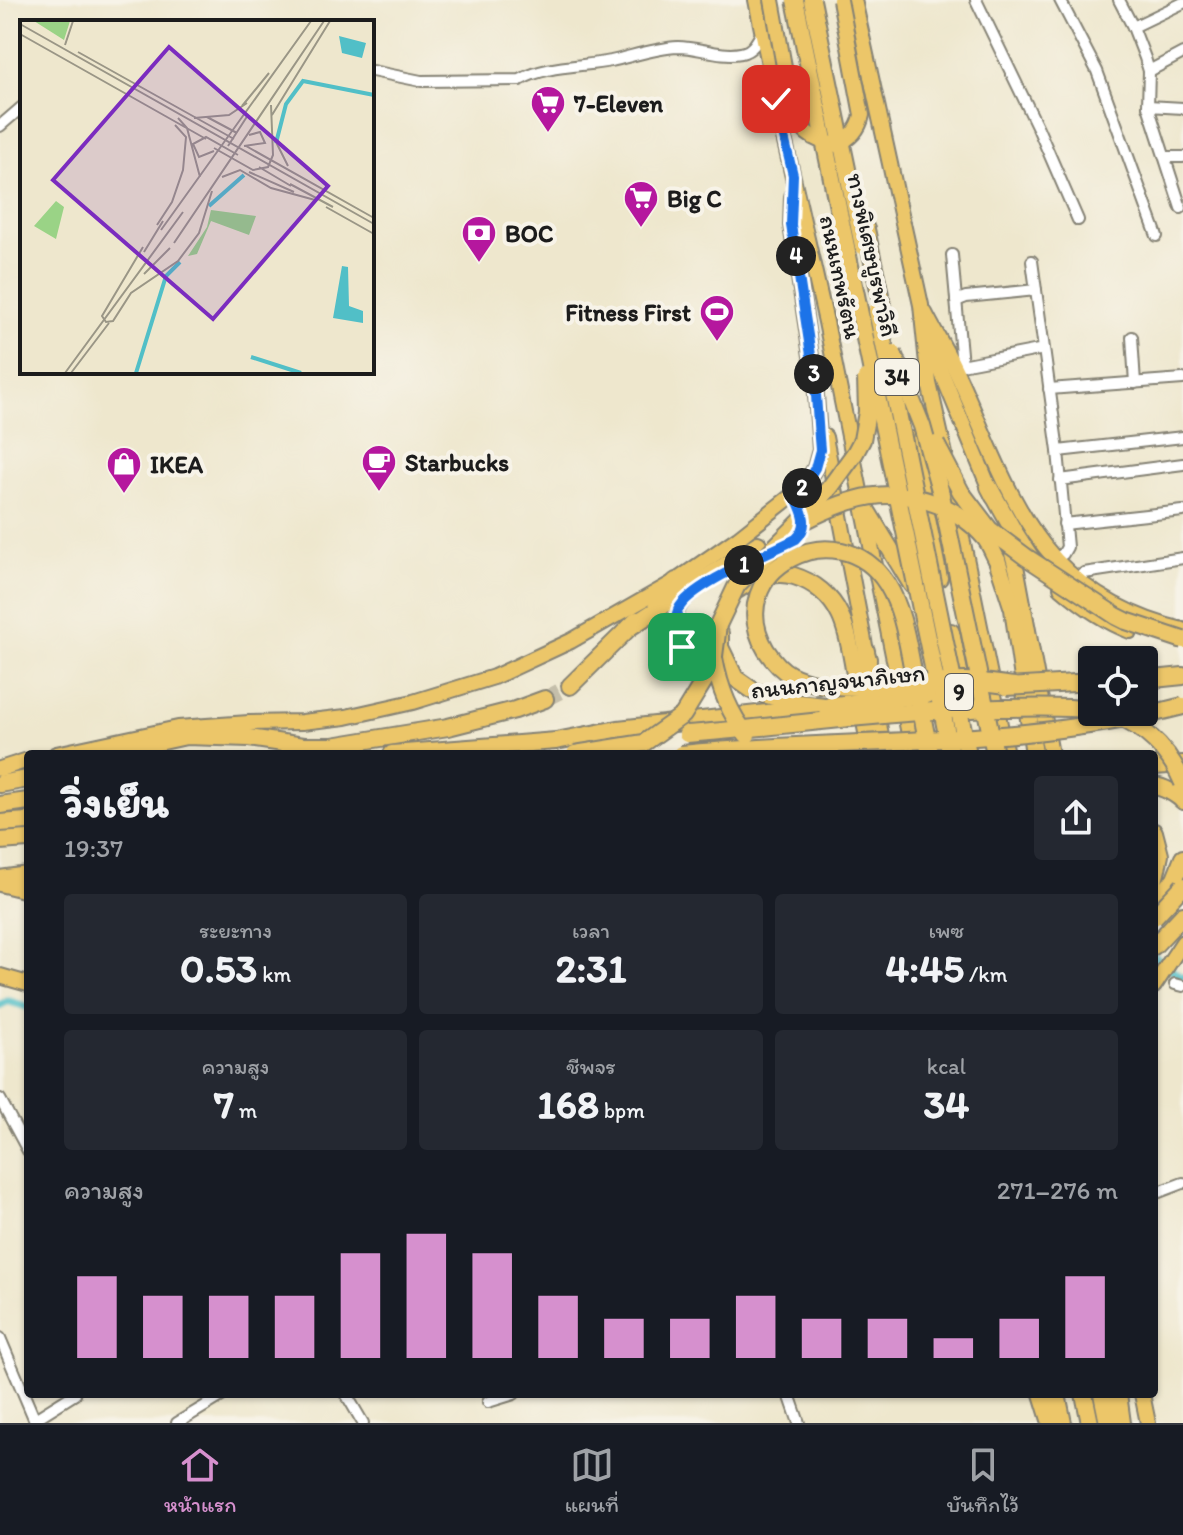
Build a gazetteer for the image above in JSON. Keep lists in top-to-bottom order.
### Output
{
  "streets": {
    "highway": [
      "ทางพิเศษบูรพาวิถี",
      "ถนนเทพรัตน",
      "34",
      "ถนนกาญจนาภิเษก",
      "9"
    ]
  },
  "crossings": [
    ["ทางพิเศษบูรพาวิถี", "ถนนเทพรัตน"]
  ],
  "places": {
    "supermarket": ["7-Eleven", "Big C"],
    "bank": ["BOC"],
    "sports": ["Fitness First"],
    "cafe": ["Starbucks"],
    "shop": ["IKEA"]
  },
  "page": {
    "pins": [
      "4",
      "3",
      "2",
      "1"
    ],
    "heading": ["วิ่งเย็น", "19:37"],
    "stats": [
      ["ระยะทาง", "0.53 km"],
      ["เวลา", "2:31"],
      ["เพซ", "4:45 /km"],
      ["ความสูง", "7 m"],
      ["ชีพจร", "168 bpm"],
      ["kcal", "34"]
    ],
    "chart": ["ความสูง", "271–276 m"],
    "tabs": ["หน้าแรก", "แผนที่", "บันทึกไว้"]
  }
}
